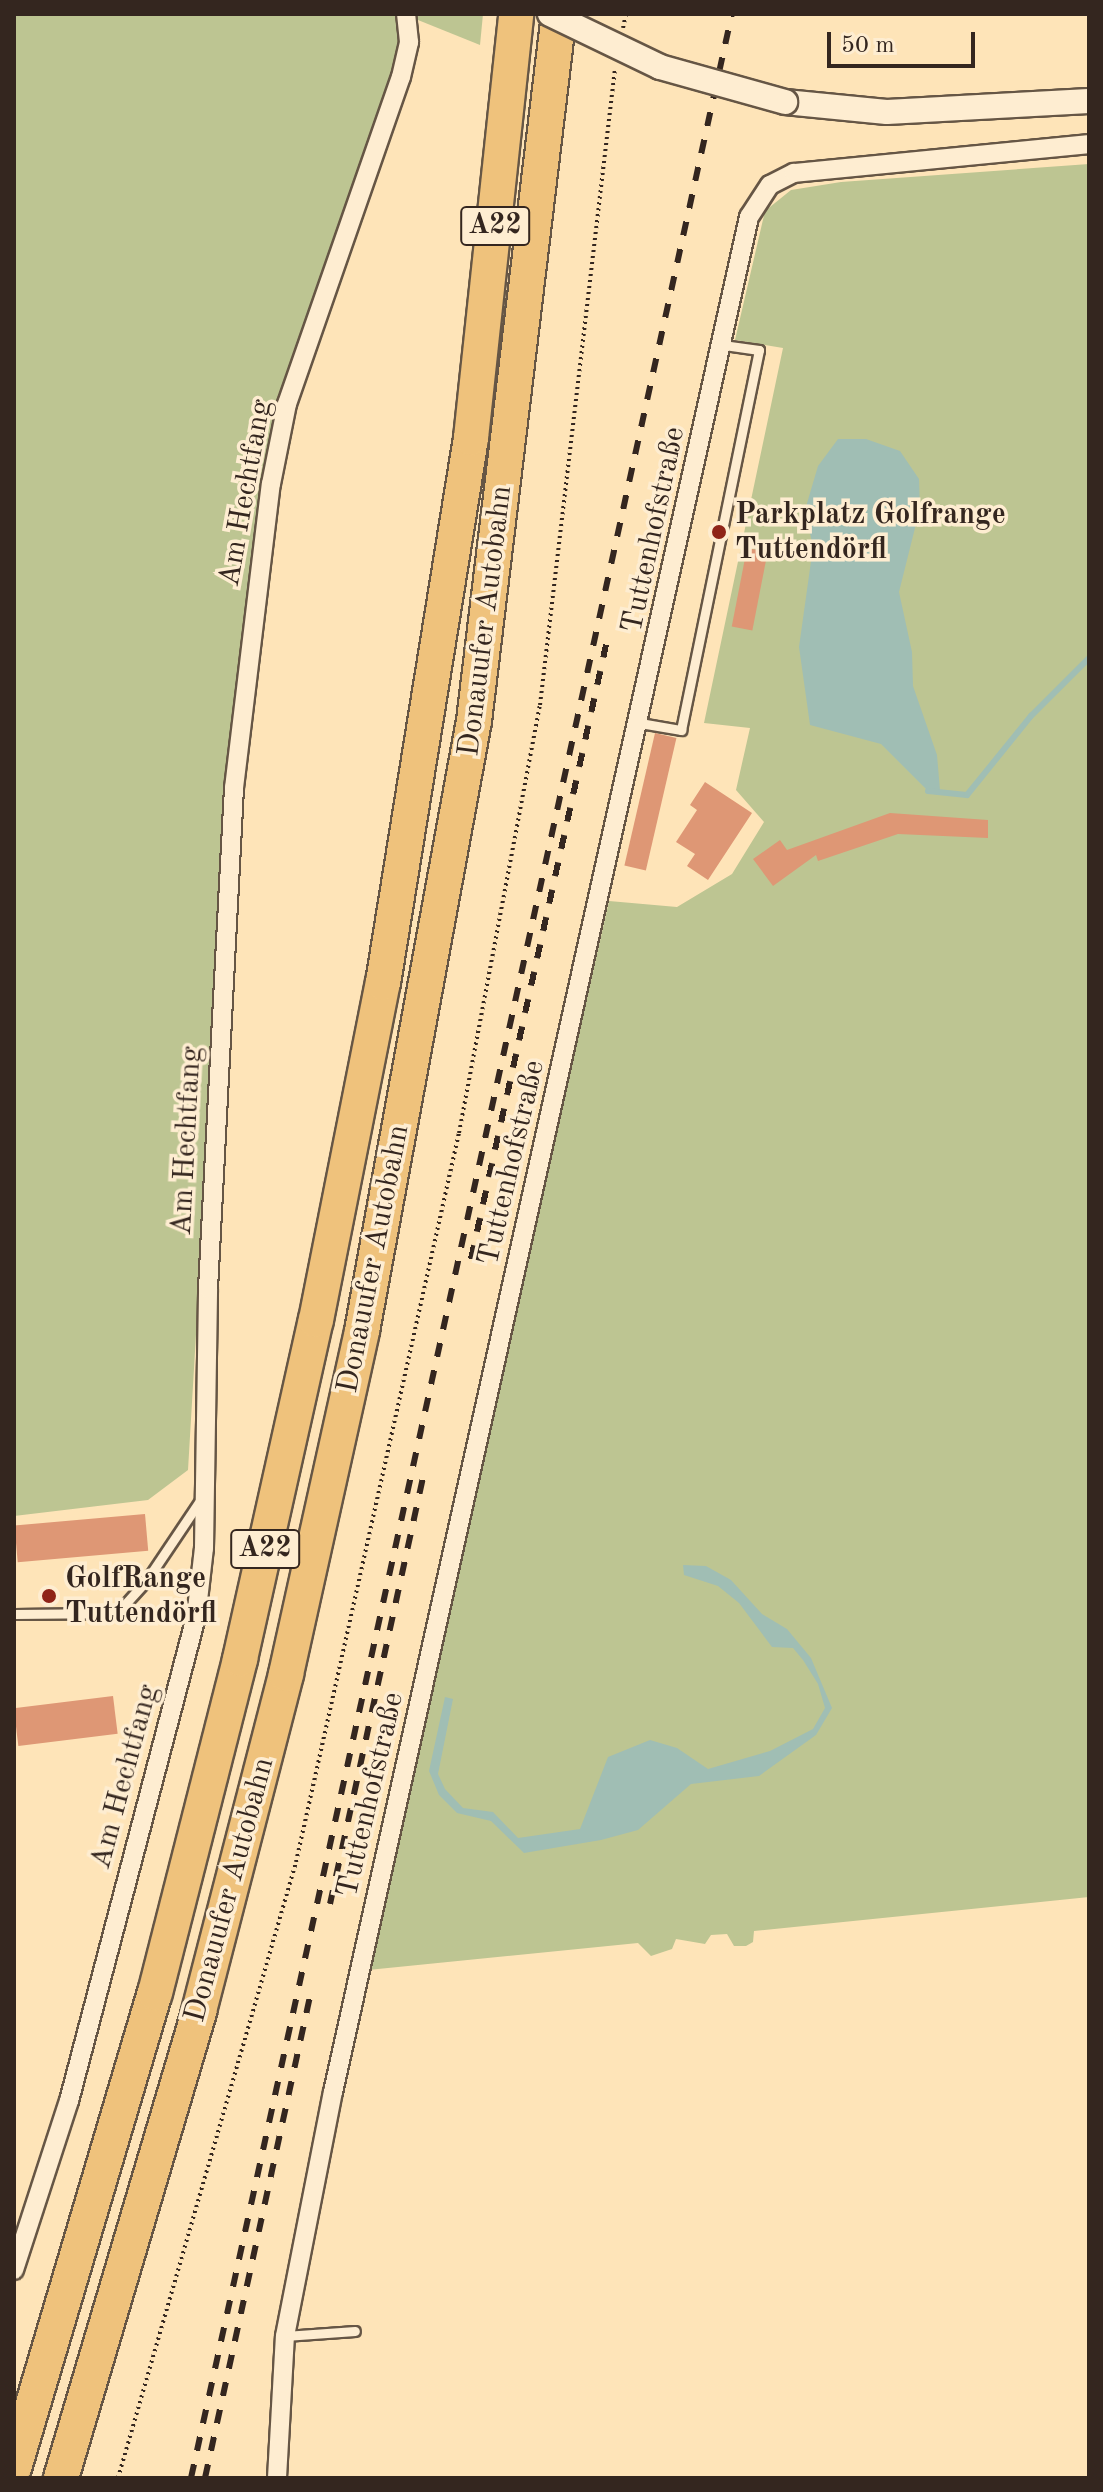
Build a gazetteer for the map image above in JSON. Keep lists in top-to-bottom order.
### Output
{
  "streets": {
    "highway": ["A22", "Donauufer Autobahn"],
    "street": ["Am Hechtfang", "Tuttenhofstraße"]
  },
  "places": ["Parkplatz Golfrange Tuttendörfl", "GolfRange Tuttendörfl"],
  "scale_bar": "50 m"
}
